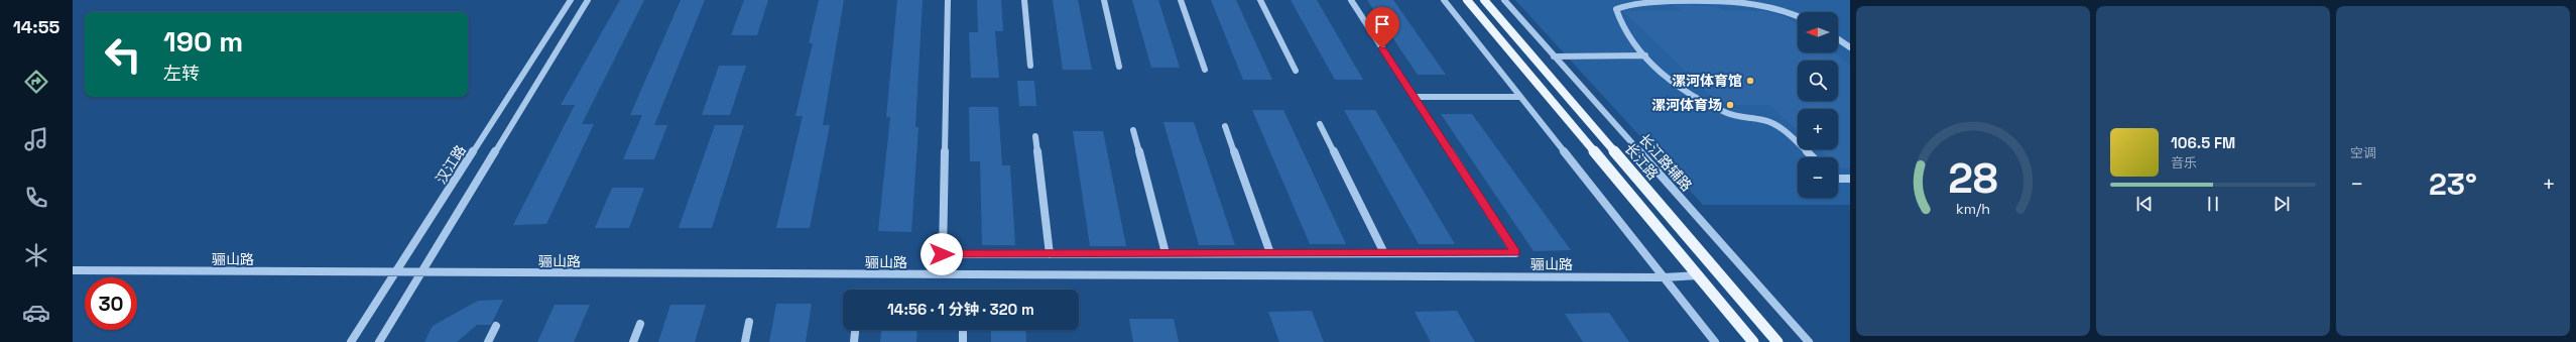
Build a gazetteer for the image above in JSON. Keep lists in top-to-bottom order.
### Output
{
  "streets": {
    "main road": ["长江路"],
    "street": ["长江路辅路", "汉江路", "骊山路"]
  },
  "crossings": [
    ["长江路", "骊山路"],
    ["汉江路", "骊山路"]
  ],
  "places": ["漯河体育馆", "漯河体育场"],
  "north": "left",
  "page": {
    "tabs": "14:55",
    "tile": "空调",
    "map_buttons": ["+", "−"],
    "turn": ["190 m", "左转"],
    "song": ["106.5 FM", "音乐"],
    "heat": ["−", "23°", "+"],
    "limit": "30",
    "trip": "14:56 · 1 分钟 · 320 m",
    "gauge": ["28", "km/h"]
  }
}
